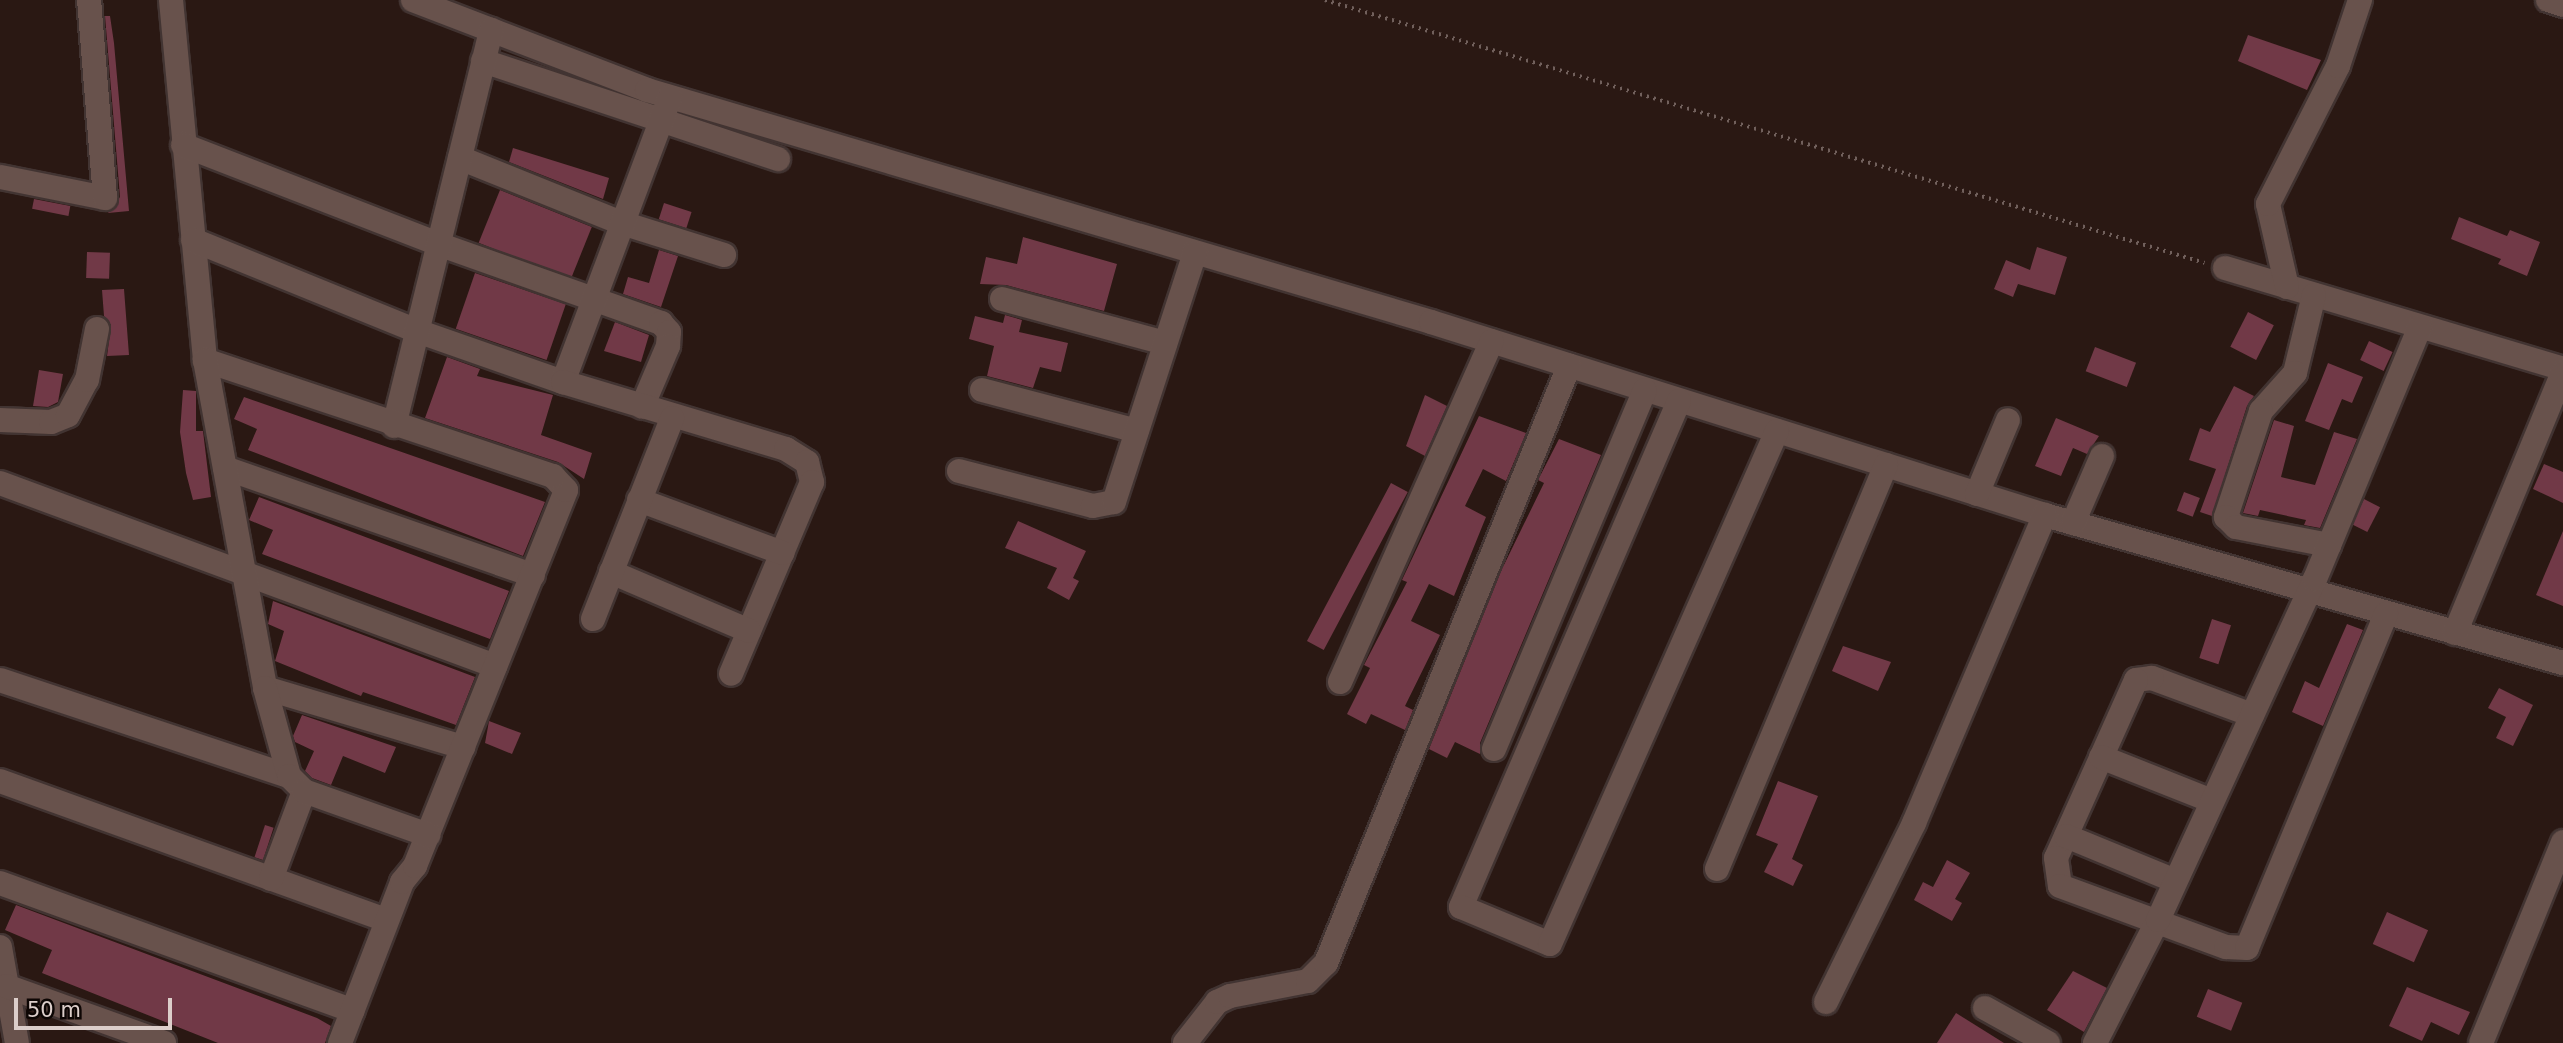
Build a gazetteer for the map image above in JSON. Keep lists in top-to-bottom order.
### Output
{
  "scale_bar": "50 m"
}
